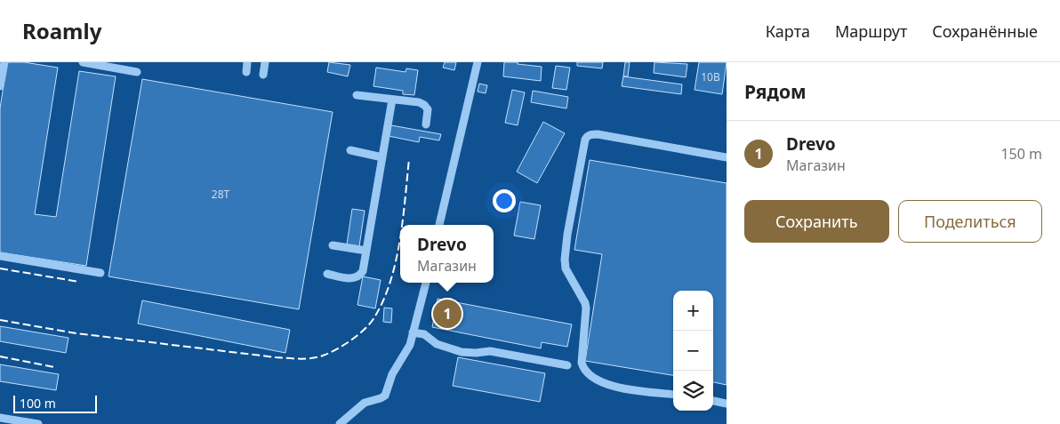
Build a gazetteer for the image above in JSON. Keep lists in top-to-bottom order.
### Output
{
  "house_numbers": ["10В", "28Т"],
  "scale_bar": "100 m",
  "page": {
    "header": "Roamly",
    "nav": ["Карта", "Маршрут", "Сохранённые"],
    "heading": "Рядом",
    "list": [
      {
        "mark": "1",
        "name": "Drevo",
        "note": "Магазин",
        "value": "150 m"
      }
    ],
    "buttons": ["Сохранить", "Поделиться"],
    "popup": ["Drevo", "Магазин"],
    "map_buttons": ["+", "−"],
    "pins": "1",
    "scale": "100 m"
  }
}
